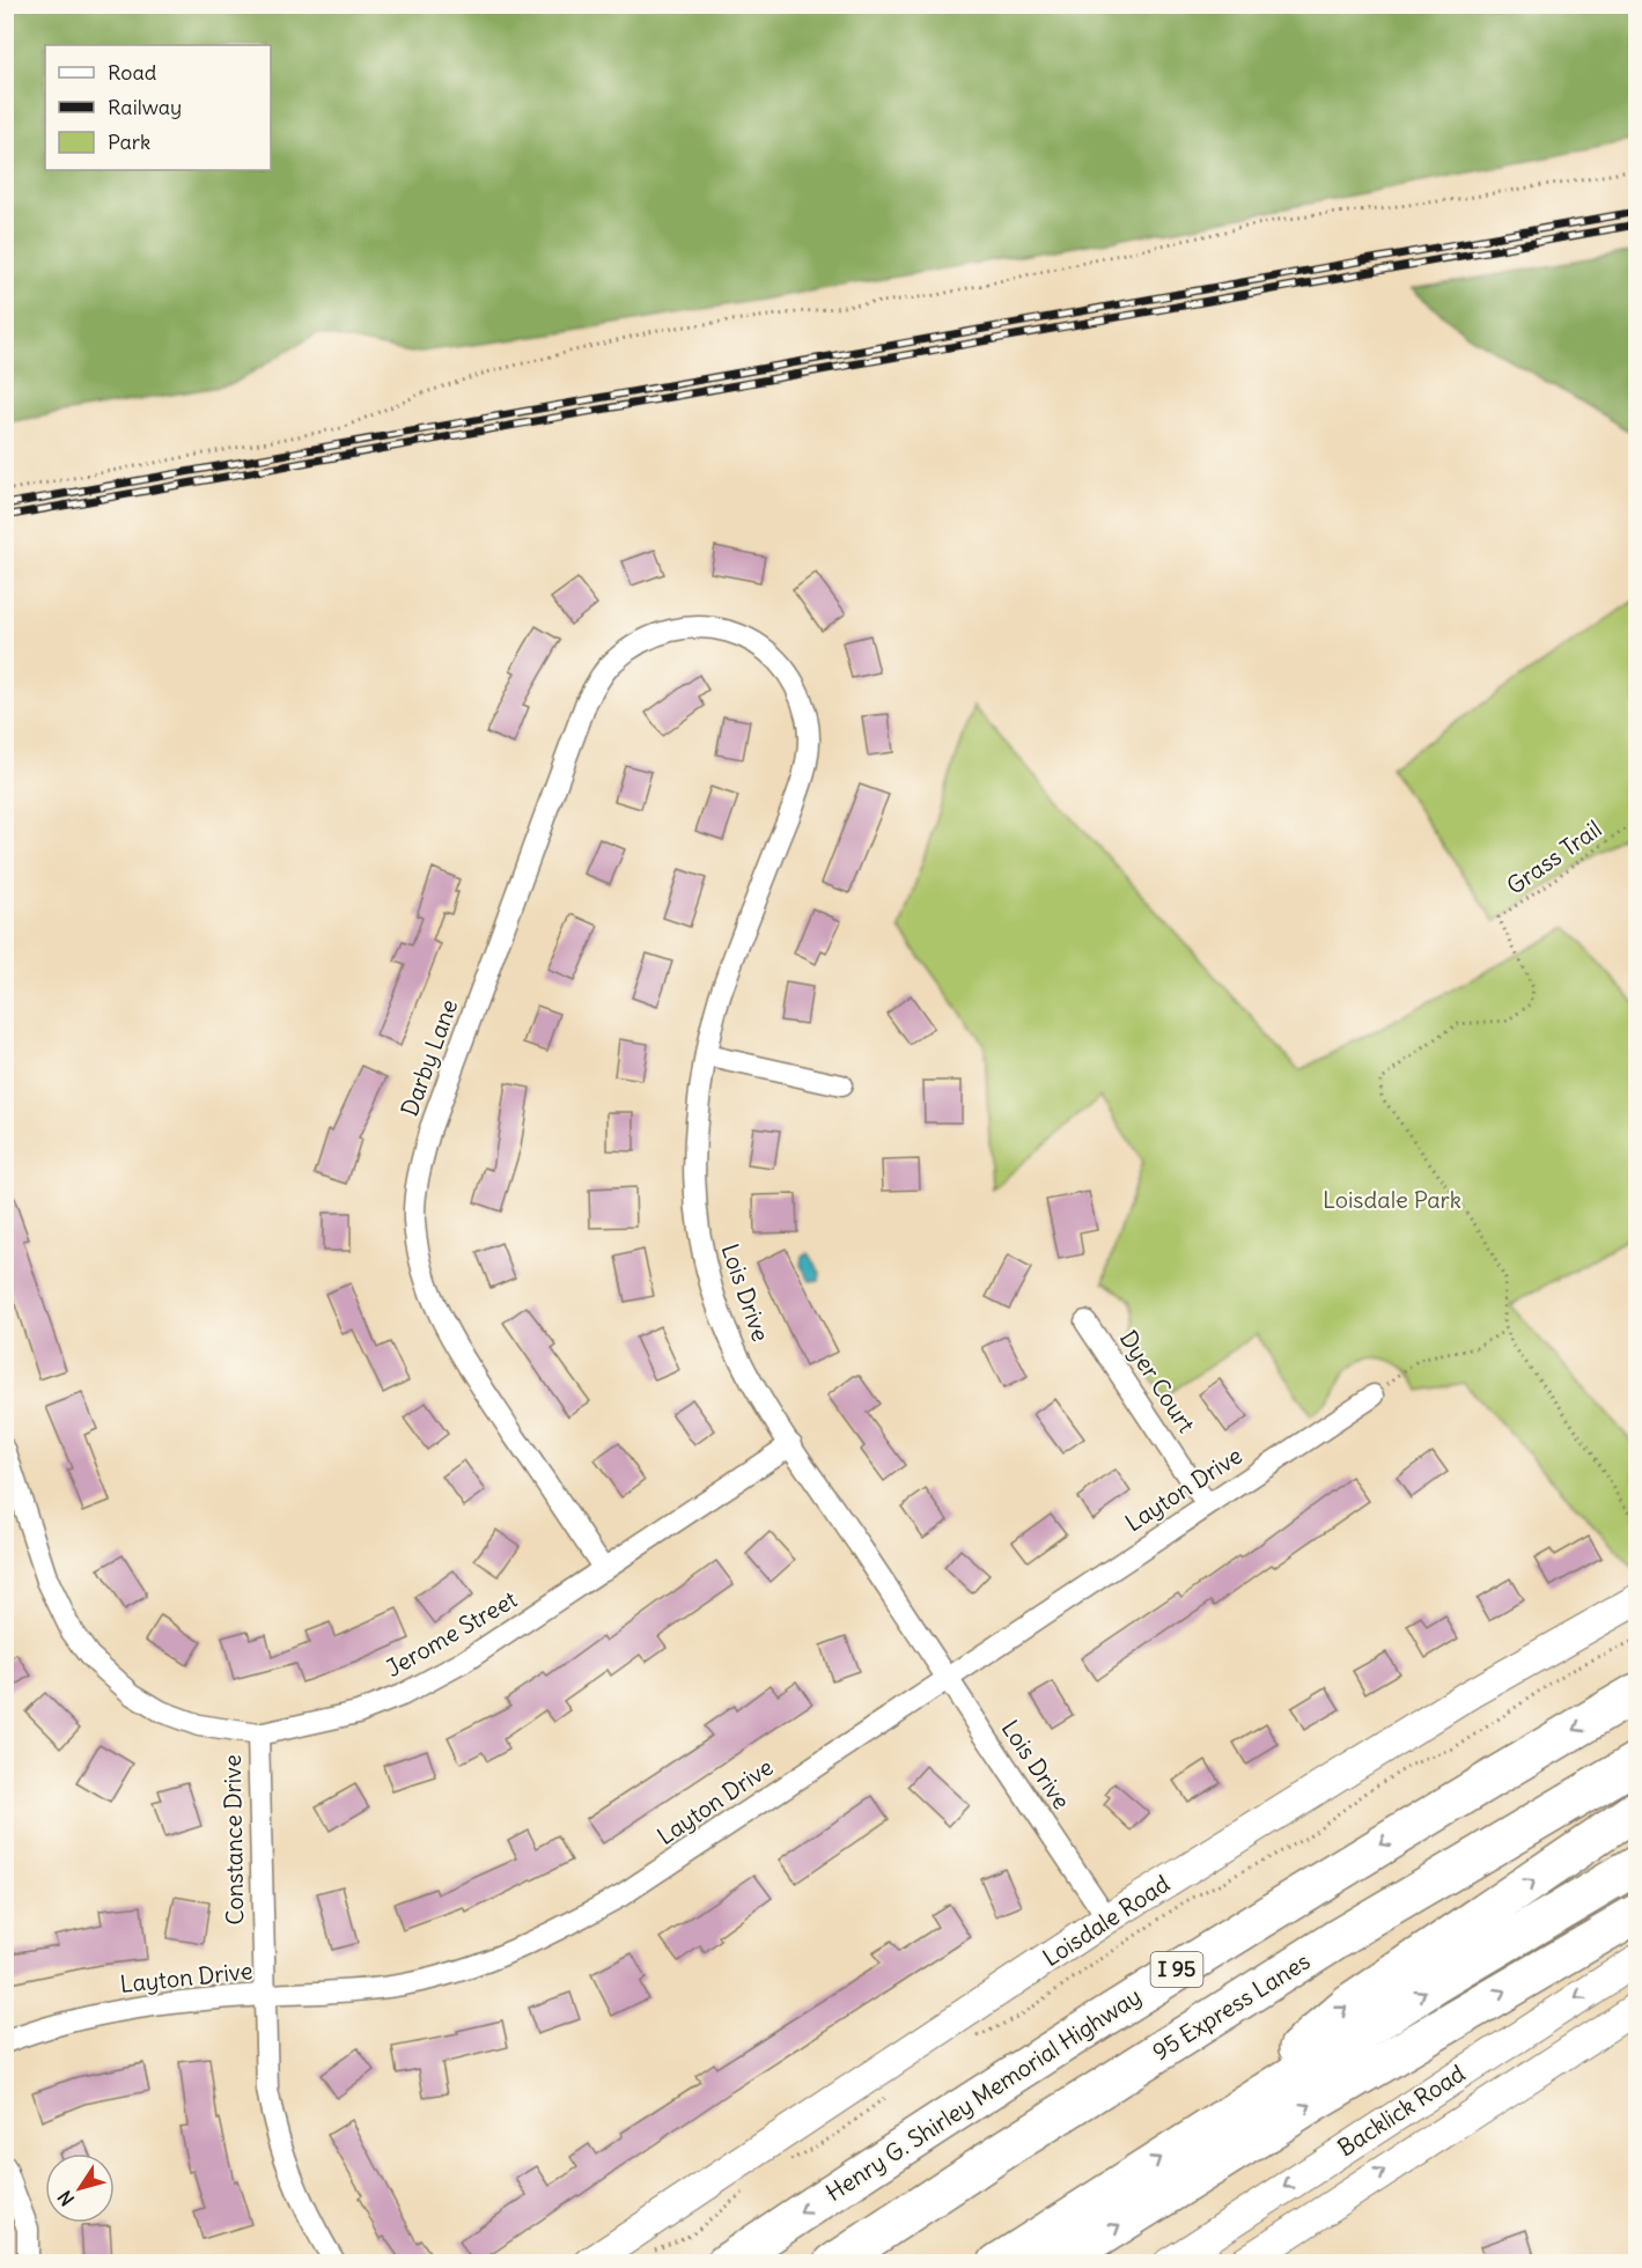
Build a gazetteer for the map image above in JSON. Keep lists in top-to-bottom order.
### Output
{
  "streets": {
    "highway": ["I 95", "95 Express Lanes", "Henry G. Shirley Memorial Highway"],
    "main road": ["Loisdale Road", "Backlick Road"],
    "street": [
      "Darby Lane",
      "Lois Drive",
      "Dyer Court",
      "Layton Drive",
      "Jerome Street",
      "Constance Drive"
    ],
    "path": ["Grass Trail"]
  },
  "crossings": [
    ["Darby Lane", "Lois Drive"],
    ["Darby Lane", "Jerome Street"],
    ["Lois Drive", "Layton Drive"],
    ["Lois Drive", "Jerome Street"],
    ["Lois Drive", "Loisdale Road"],
    ["Dyer Court", "Layton Drive"],
    ["Layton Drive", "Constance Drive"],
    ["Jerome Street", "Constance Drive"]
  ],
  "parks": ["Loisdale Park"],
  "legend": ["Road", "Railway", "Park"],
  "north": "bottom left"
}
